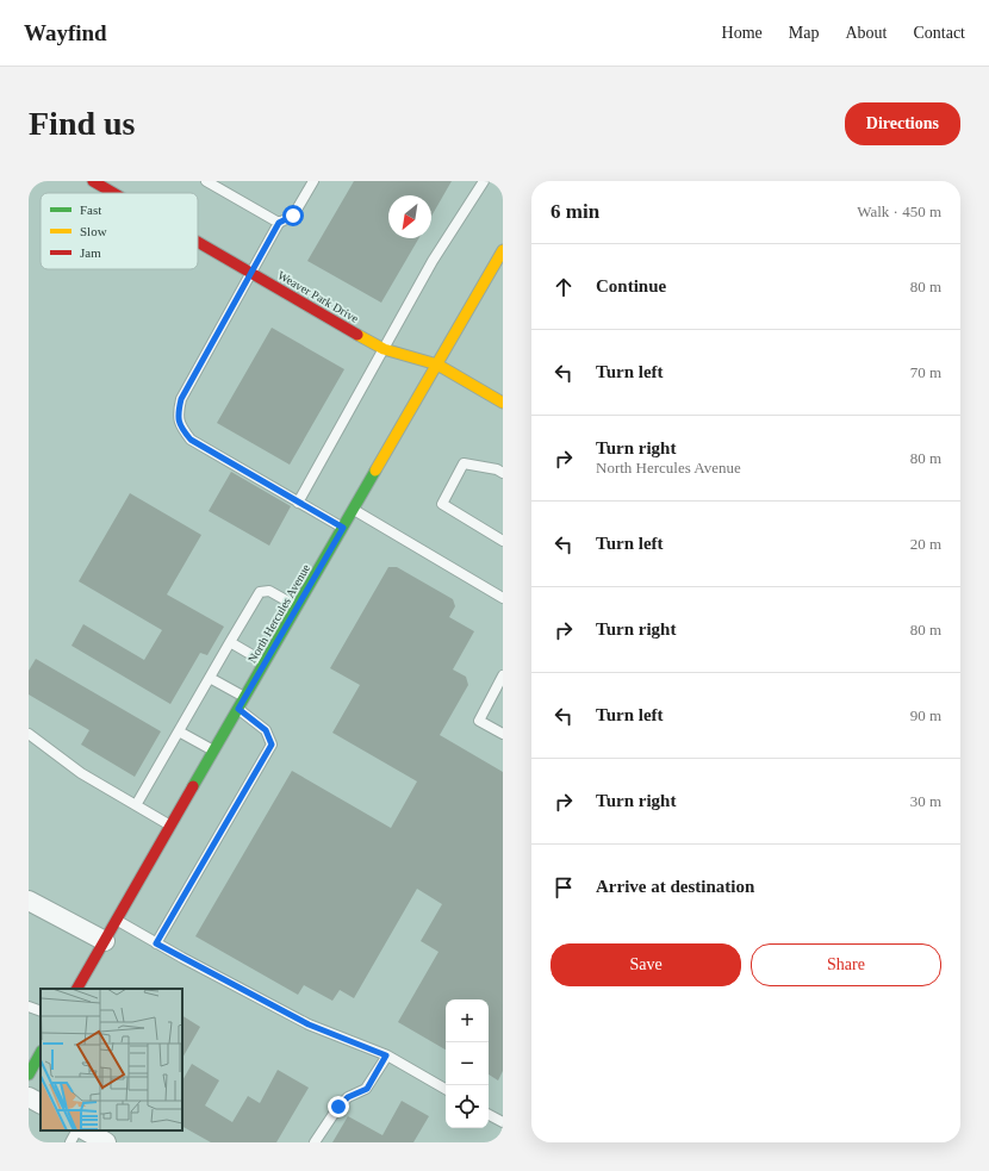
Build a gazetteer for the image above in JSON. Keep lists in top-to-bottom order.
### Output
{
  "streets": {
    "street": ["Weaver Park Drive", "North Hercules Avenue"]
  },
  "crossings": [
    ["Weaver Park Drive", "North Hercules Avenue"]
  ],
  "legend": ["Fast", "Slow", "Jam"],
  "north": "bottom left",
  "page": {
    "header": "Wayfind",
    "nav": [
      "Home",
      "Map",
      "About",
      "Contact"
    ],
    "buttons": [
      "Directions",
      ["Save", "Share"]
    ],
    "title": "Find us",
    "heading": ["6 min", "Walk · 450 m"],
    "list": [
      ["Continue", "80 m"],
      ["Turn left", "70 m"],
      ["Turn right", "North Hercules Avenue", "80 m"],
      ["Turn left", "20 m"],
      ["Turn right", "80 m"],
      ["Turn left", "90 m"],
      ["Turn right", "30 m"],
      "Arrive at destination"
    ],
    "map_buttons": ["+", "−"]
  }
}
